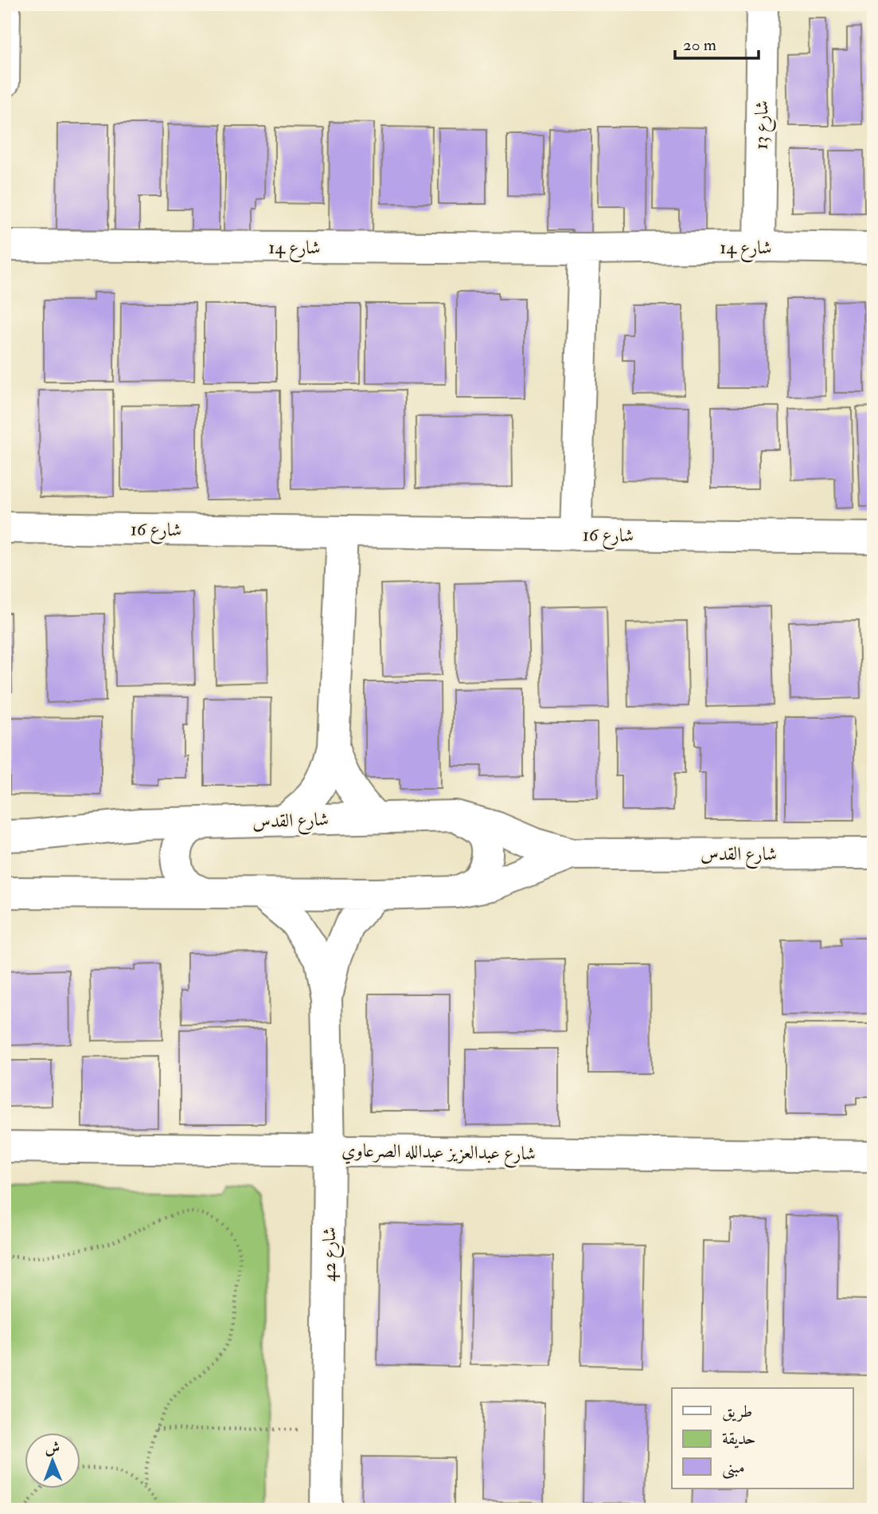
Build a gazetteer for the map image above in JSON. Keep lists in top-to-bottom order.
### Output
{
  "streets": {
    "street": [
      "شارع 13",
      "شارع 14",
      "شارع 16",
      "شارع القدس",
      "شارع عبدالعزيز عبدالله الصرعاوي",
      "شارع 42"
    ]
  },
  "crossings": [
    ["شارع 13", "شارع 14"],
    ["شارع القدس", "شارع 42"],
    ["شارع عبدالعزيز عبدالله الصرعاوي", "شارع 42"]
  ],
  "legend": ["طريق", "حديقة", "مبنى"],
  "scale_bar": "20 m",
  "north": "top"
}
